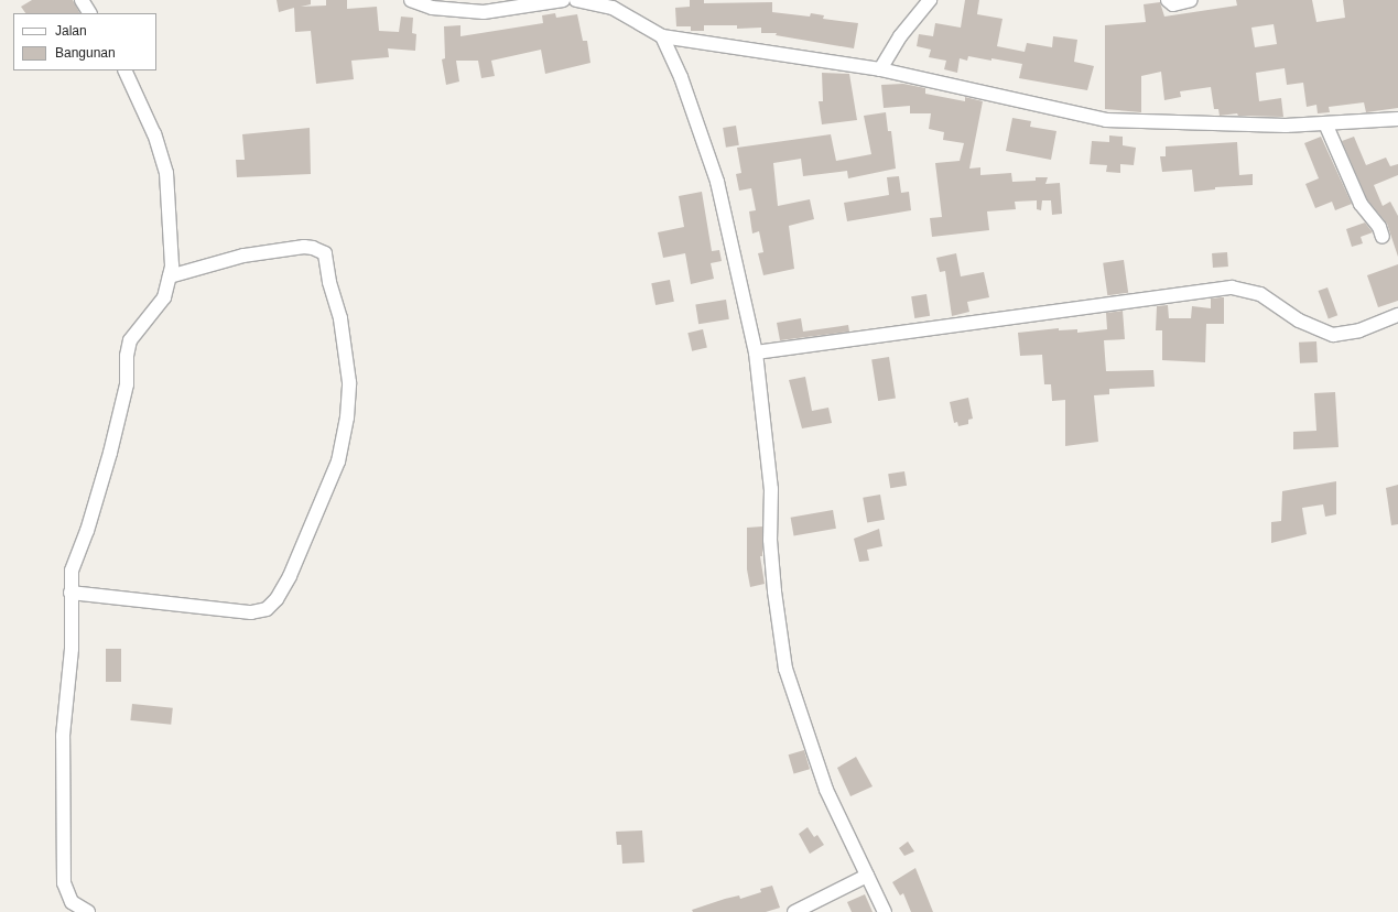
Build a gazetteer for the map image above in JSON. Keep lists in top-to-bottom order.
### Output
{
  "legend": ["Jalan", "Bangunan"]
}
